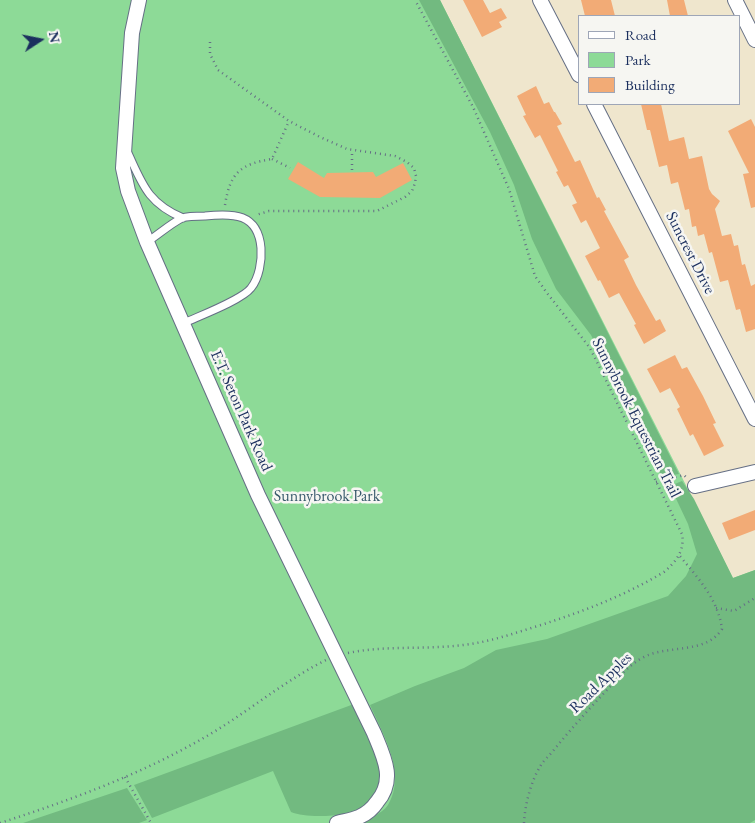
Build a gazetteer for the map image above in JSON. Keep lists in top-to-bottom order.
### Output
{
  "streets": {
    "street": ["Suncrest Drive", "E.T. Seton Park Road"],
    "path": ["Sunnybrook Equestrian Trail", "Road Apples"]
  },
  "crossings": [
    ["Sunnybrook Equestrian Trail", "Road Apples"]
  ],
  "parks": ["Sunnybrook Park"],
  "legend": ["Road", "Park", "Building"],
  "north": "right"
}
